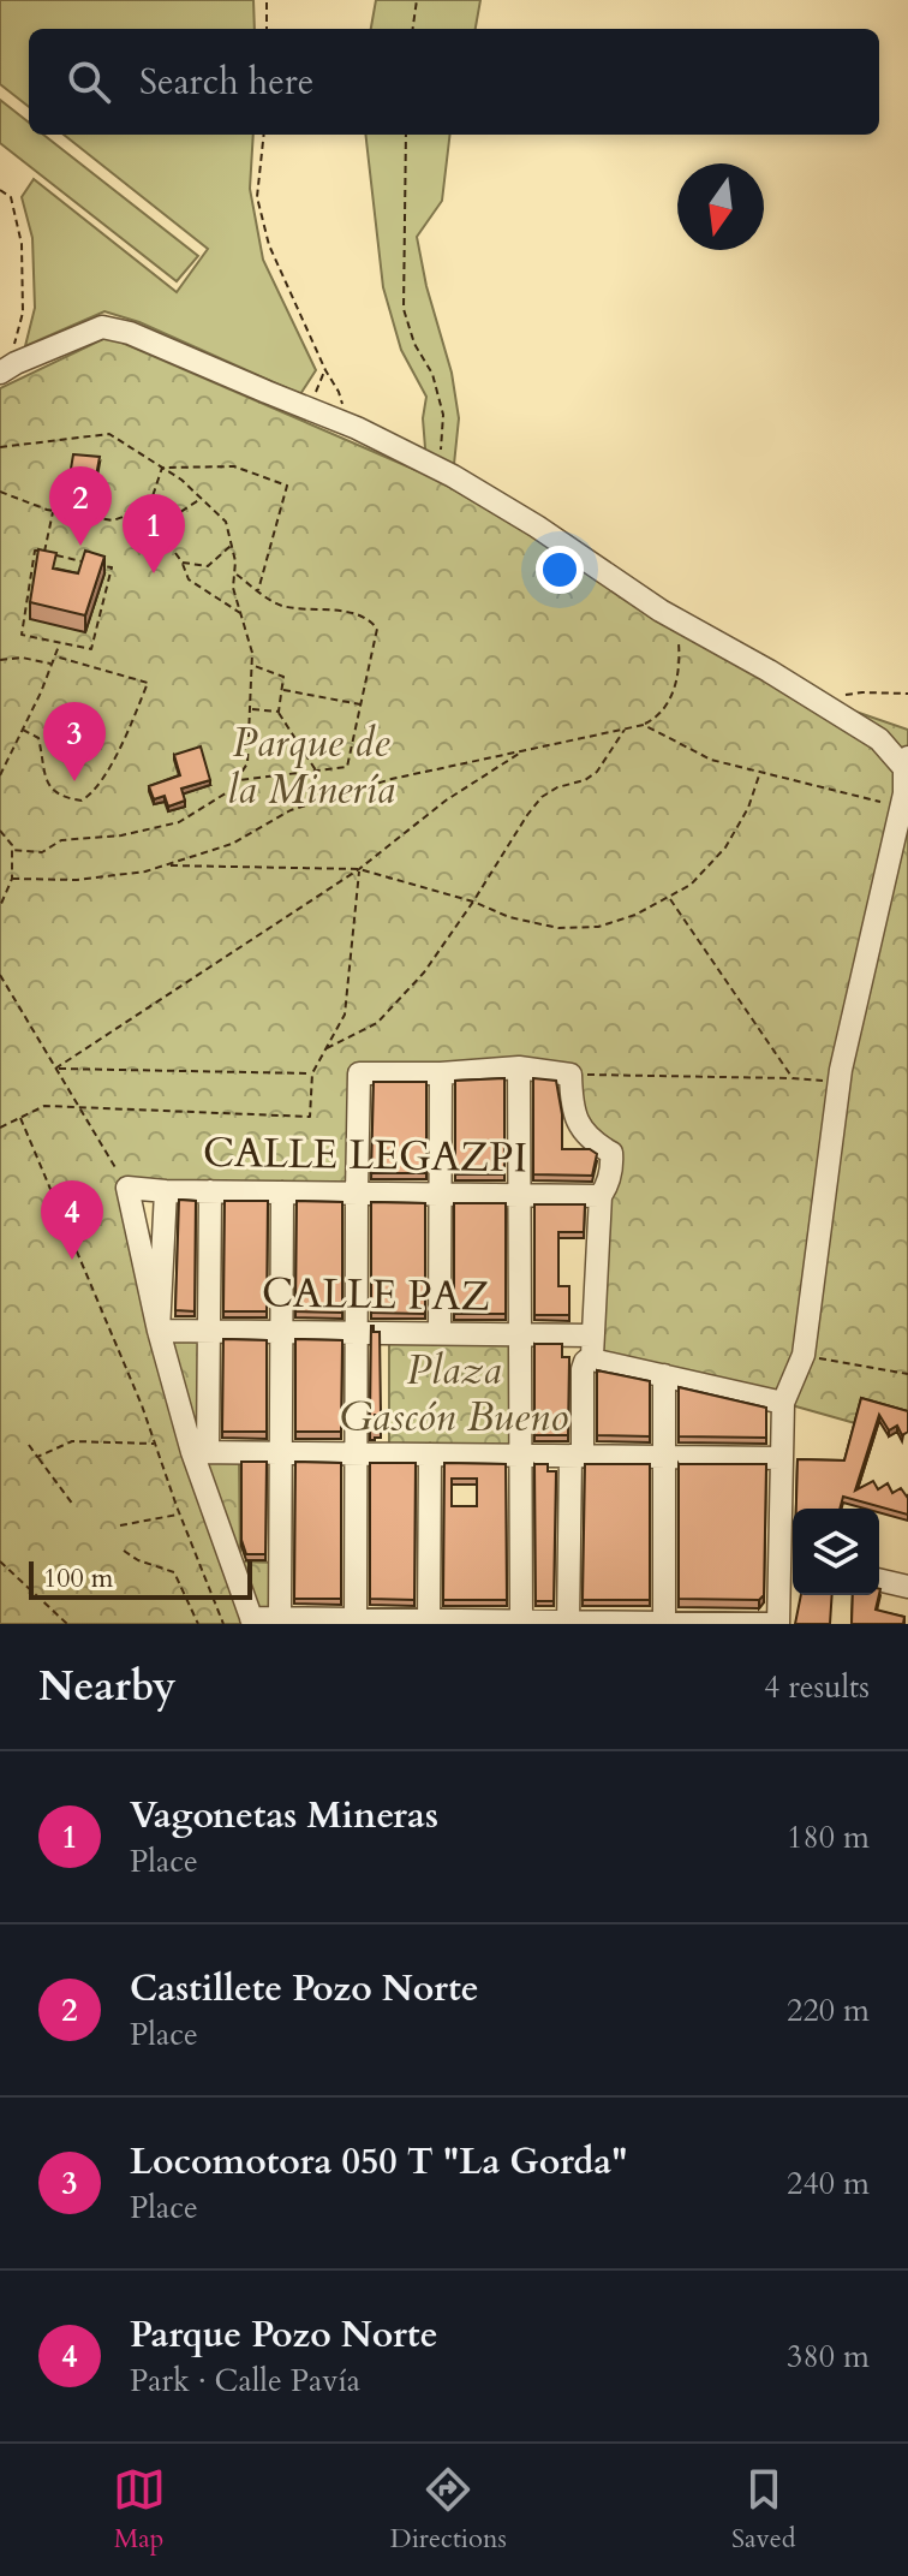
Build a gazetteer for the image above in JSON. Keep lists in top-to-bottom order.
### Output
{
  "streets": {
    "street": ["CALLE LEGAZPI", "CALLE PAZ"]
  },
  "parks": ["Parque de la Minería", "Plaza Gascón Bueno"],
  "scale_bar": "100 m",
  "north": "bottom",
  "page": {
    "search": "Search here",
    "pins": [
      "2",
      "1",
      "3",
      "4"
    ],
    "scale": "100 m",
    "heading": ["Nearby", "4 results"],
    "list": [
      {
        "mark": "1",
        "name": "Vagonetas Mineras",
        "note": "Place",
        "value": "180 m"
      },
      {
        "mark": "2",
        "name": "Castillete Pozo Norte",
        "note": "Place",
        "value": "220 m"
      },
      {
        "mark": "3",
        "name": "Locomotora 050 T \"La Gorda\"",
        "note": "Place",
        "value": "240 m"
      },
      {
        "mark": "4",
        "name": "Parque Pozo Norte",
        "note": "Park · Calle Pavía",
        "value": "380 m"
      }
    ],
    "nav": ["Map", "Directions", "Saved"]
  }
}
